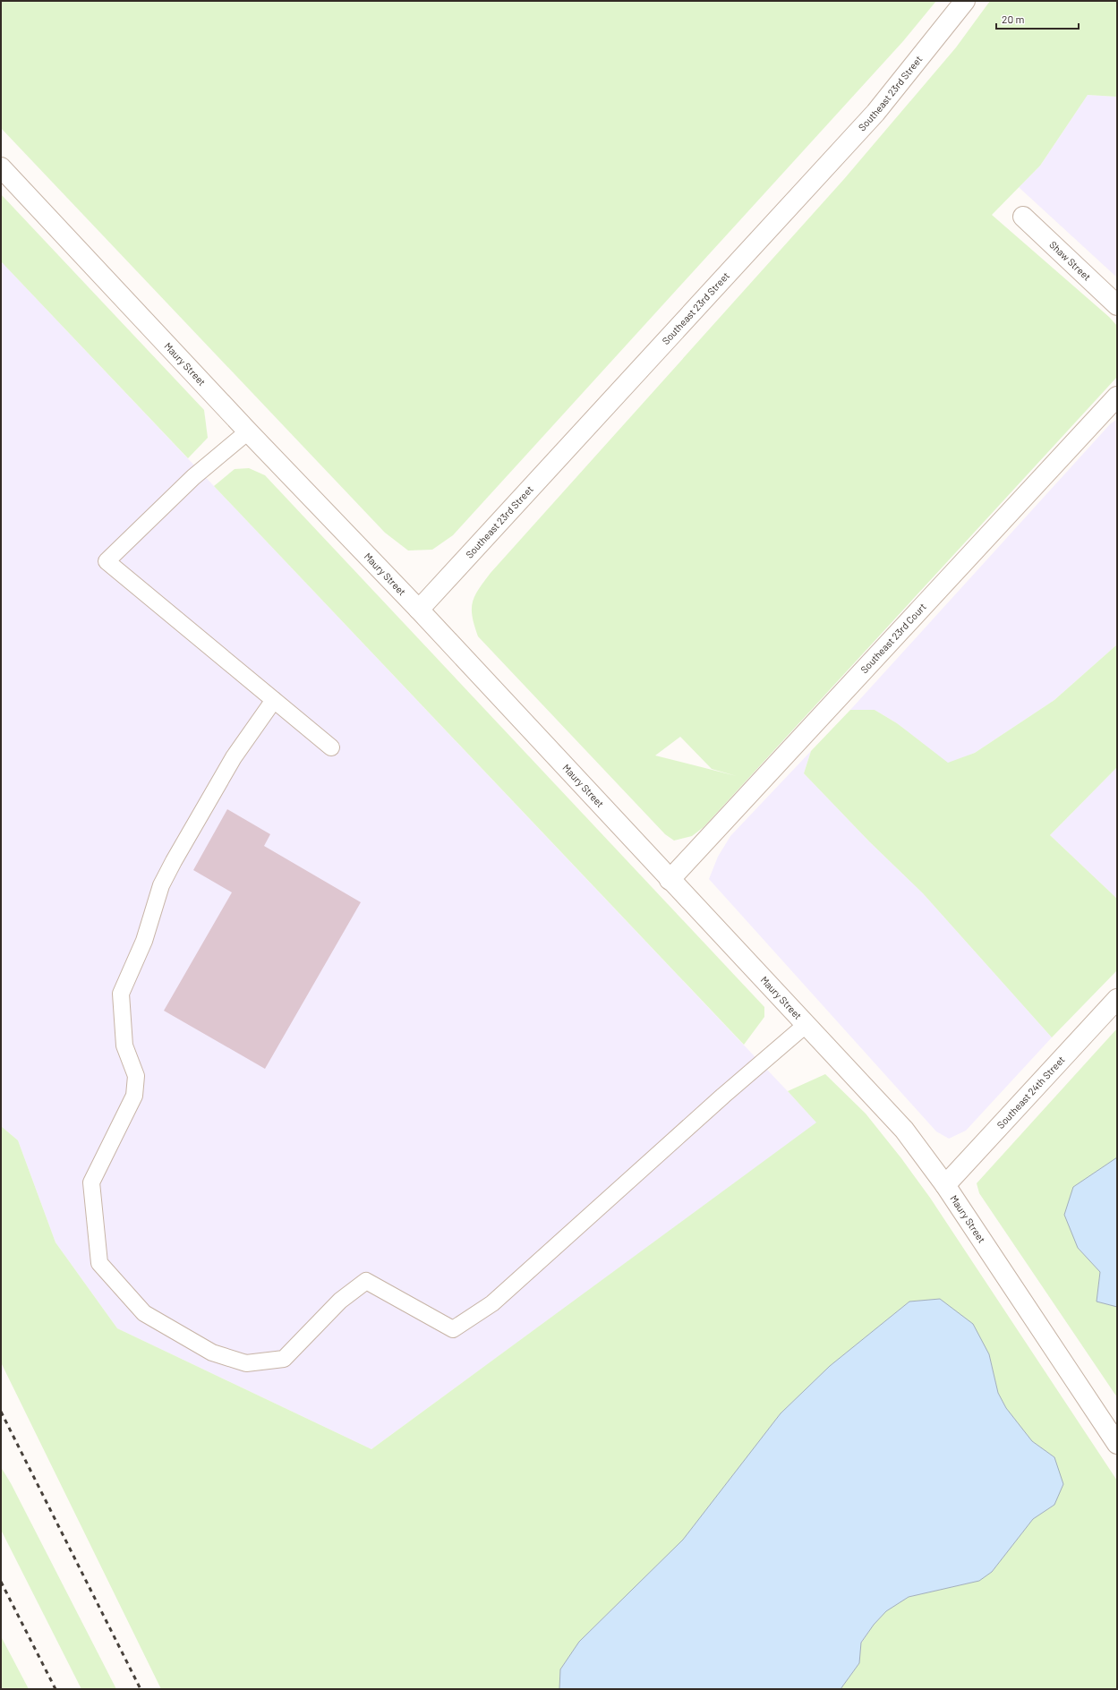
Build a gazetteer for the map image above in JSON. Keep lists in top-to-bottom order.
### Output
{
  "streets": {
    "street": [
      "Southeast 23rd Street",
      "Shaw Street",
      "Maury Street",
      "Southeast 23rd Court",
      "Southeast 24th Street"
    ]
  },
  "crossings": [
    ["Southeast 23rd Street", "Maury Street"],
    ["Maury Street", "Southeast 23rd Court"],
    ["Maury Street", "Southeast 24th Street"]
  ],
  "scale_bar": "20 m"
}
